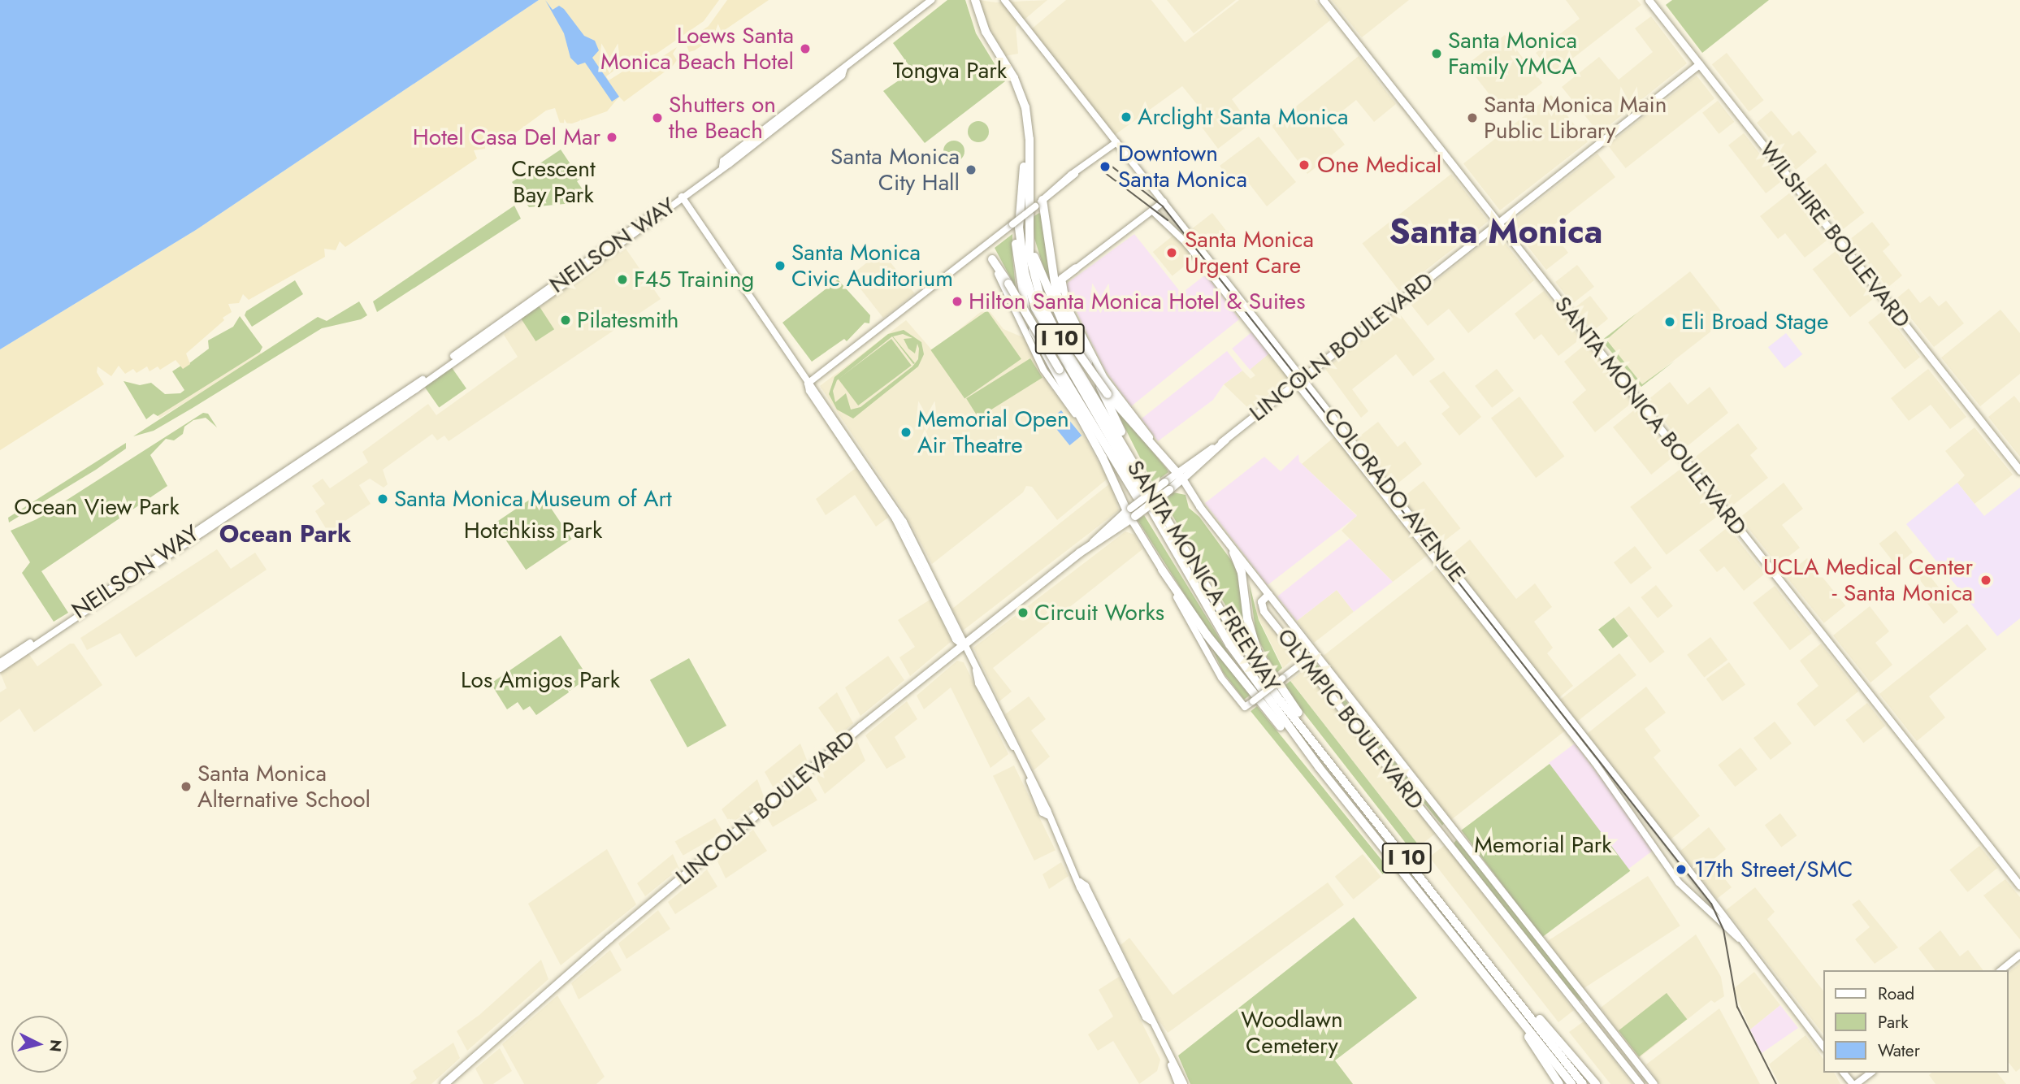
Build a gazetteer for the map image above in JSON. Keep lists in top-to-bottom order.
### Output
{
  "streets": {
    "highway": [
      "I 10",
      "LINCOLN BOULEVARD",
      "SANTA MONICA FREEWAY",
      "OLYMPIC BOULEVARD"
    ],
    "main road": [
      "WILSHIRE BOULEVARD",
      "NEILSON WAY",
      "SANTA MONICA BOULEVARD",
      "COLORADO AVENUE"
    ]
  },
  "crossings": [
    ["WILSHIRE BOULEVARD", "LINCOLN BOULEVARD"],
    ["LINCOLN BOULEVARD", "SANTA MONICA BOULEVARD"],
    ["LINCOLN BOULEVARD", "COLORADO AVENUE"],
    ["LINCOLN BOULEVARD", "OLYMPIC BOULEVARD"]
  ],
  "districts": ["Santa Monica", "Ocean Park"],
  "parks": [
    "Tongva Park",
    "Crescent Bay Park",
    "Ocean View Park",
    "Hotchkiss Park",
    "Los Amigos Park",
    "Memorial Park",
    "Woodlawn Cemetery"
  ],
  "places": [
    "Loews Santa Monica Beach Hotel",
    "Santa Monica Family YMCA",
    "Arclight Santa Monica",
    "Shutters on the Beach",
    "Santa Monica Main Public Library",
    "Hotel Casa Del Mar",
    "One Medical",
    "Downtown Santa Monica",
    "Santa Monica City Hall",
    "Santa Monica Urgent Care",
    "Santa Monica Civic Auditorium",
    "F45 Training",
    "Hilton Santa Monica Hotel & Suites",
    "Pilatesmith",
    "Eli Broad Stage",
    "Memorial Open Air Theatre",
    "Santa Monica Museum of Art",
    "UCLA Medical Center - Santa Monica",
    "Circuit Works",
    "Santa Monica Alternative School",
    "17th Street/SMC"
  ],
  "legend": ["Road", "Park", "Water"],
  "north": "right"
}
